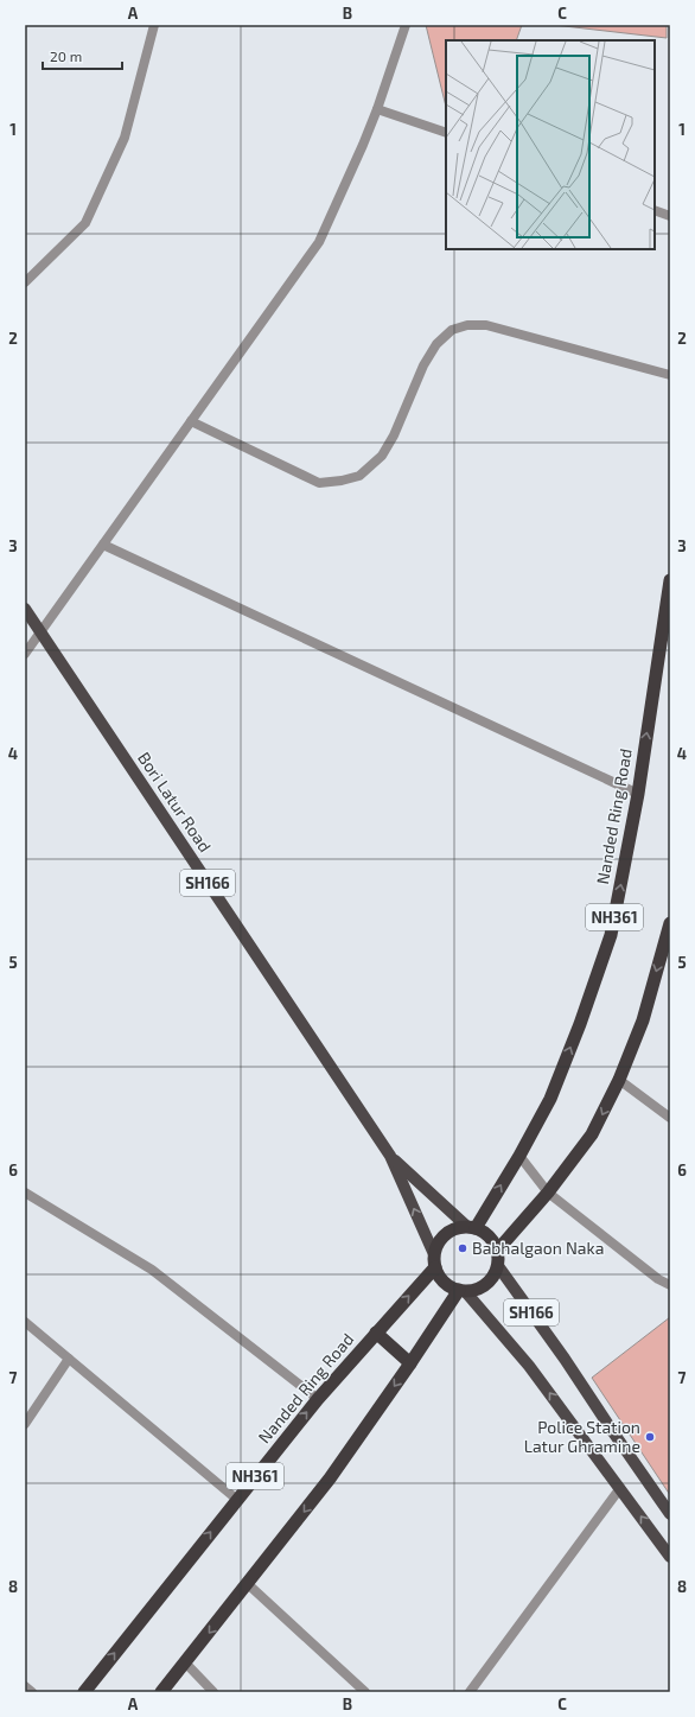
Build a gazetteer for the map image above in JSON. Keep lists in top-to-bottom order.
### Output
{
  "streets": {
    "highway": ["Nanded Ring Road", "NH361"],
    "main road": ["Bori Latur Road", "SH166"]
  },
  "crossings": [
    ["Bori Latur Road", "Nanded Ring Road"],
    ["Bori Latur Road", "SH166"],
    ["Bori Latur Road", "NH361"],
    ["Nanded Ring Road", "SH166"],
    ["Nanded Ring Road", "NH361"],
    ["SH166", "NH361"]
  ],
  "places": ["Babhalgaon Naka", "Police Station Latur Ghramine"],
  "scale_bar": "20 m",
  "grid": {
    "columns": ["A", "B", "C"],
    "rows": [
      "1",
      "2",
      "3",
      "4",
      "5",
      "6",
      "7",
      "8"
    ]
  }
}
